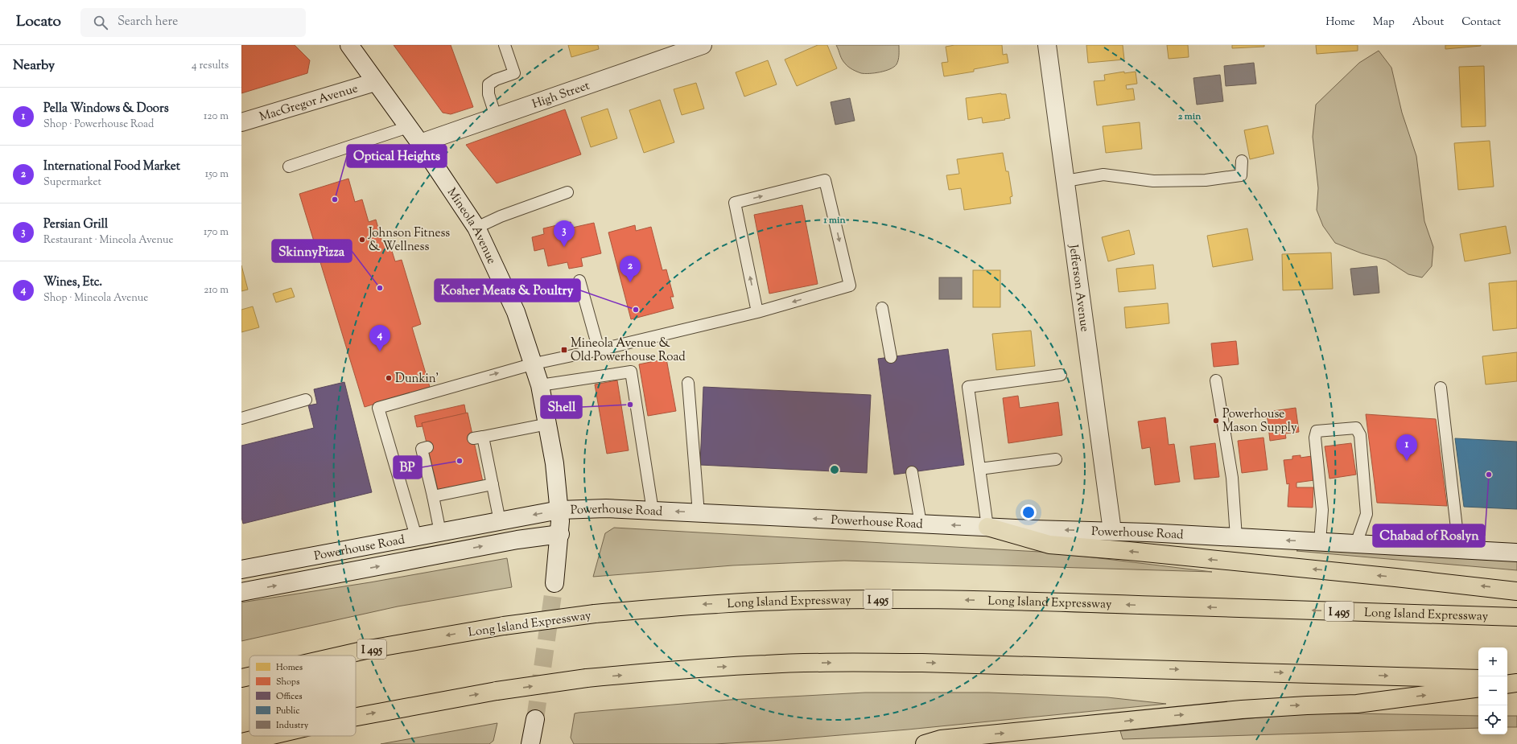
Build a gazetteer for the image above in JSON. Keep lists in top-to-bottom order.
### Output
{
  "streets": {
    "highway": ["I 495", "Long Island Expressway"],
    "main road": [
      "High Street",
      "MacGregor Avenue",
      "Mineola Avenue",
      "Jefferson Avenue",
      "Powerhouse Road"
    ]
  },
  "crossings": [
    ["High Street", "Mineola Avenue"],
    ["MacGregor Avenue", "Mineola Avenue"],
    ["Mineola Avenue", "Powerhouse Road"],
    ["Jefferson Avenue", "Powerhouse Road"]
  ],
  "places": {
    "other": [
      "Optical Heights",
      "Johnson Fitness & Wellness",
      "SkinnyPizza",
      "Kosher Meats & Poultry",
      "Dunkin'",
      "Shell",
      "Powerhouse Mason Supply",
      "BP",
      "Chabad of Roslyn"
    ],
    "transit": ["Mineola Avenue & Old Powerhouse Road"]
  },
  "legend": [
    "Homes",
    "Shops",
    "Offices",
    "Public",
    "Industry"
  ],
  "page": {
    "header": "Locato",
    "search": "Search here",
    "nav": [
      "Home",
      "Map",
      "About",
      "Contact"
    ],
    "heading": ["Nearby", "4 results"],
    "list": [
      {
        "mark": "1",
        "name": "Pella Windows & Doors",
        "note": "Shop · Powerhouse Road",
        "value": "120 m"
      },
      {
        "mark": "2",
        "name": "International Food Market",
        "note": "Supermarket",
        "value": "150 m"
      },
      {
        "mark": "3",
        "name": "Persian Grill",
        "note": "Restaurant · Mineola Avenue",
        "value": "170 m"
      },
      {
        "mark": "4",
        "name": "Wines, Etc.",
        "note": "Shop · Mineola Avenue",
        "value": "210 m"
      }
    ],
    "pins": [
      "3",
      "2",
      "4",
      "1"
    ],
    "map_buttons": ["+", "−"]
  },
  "rings": ["2 min", "1 min"]
}
